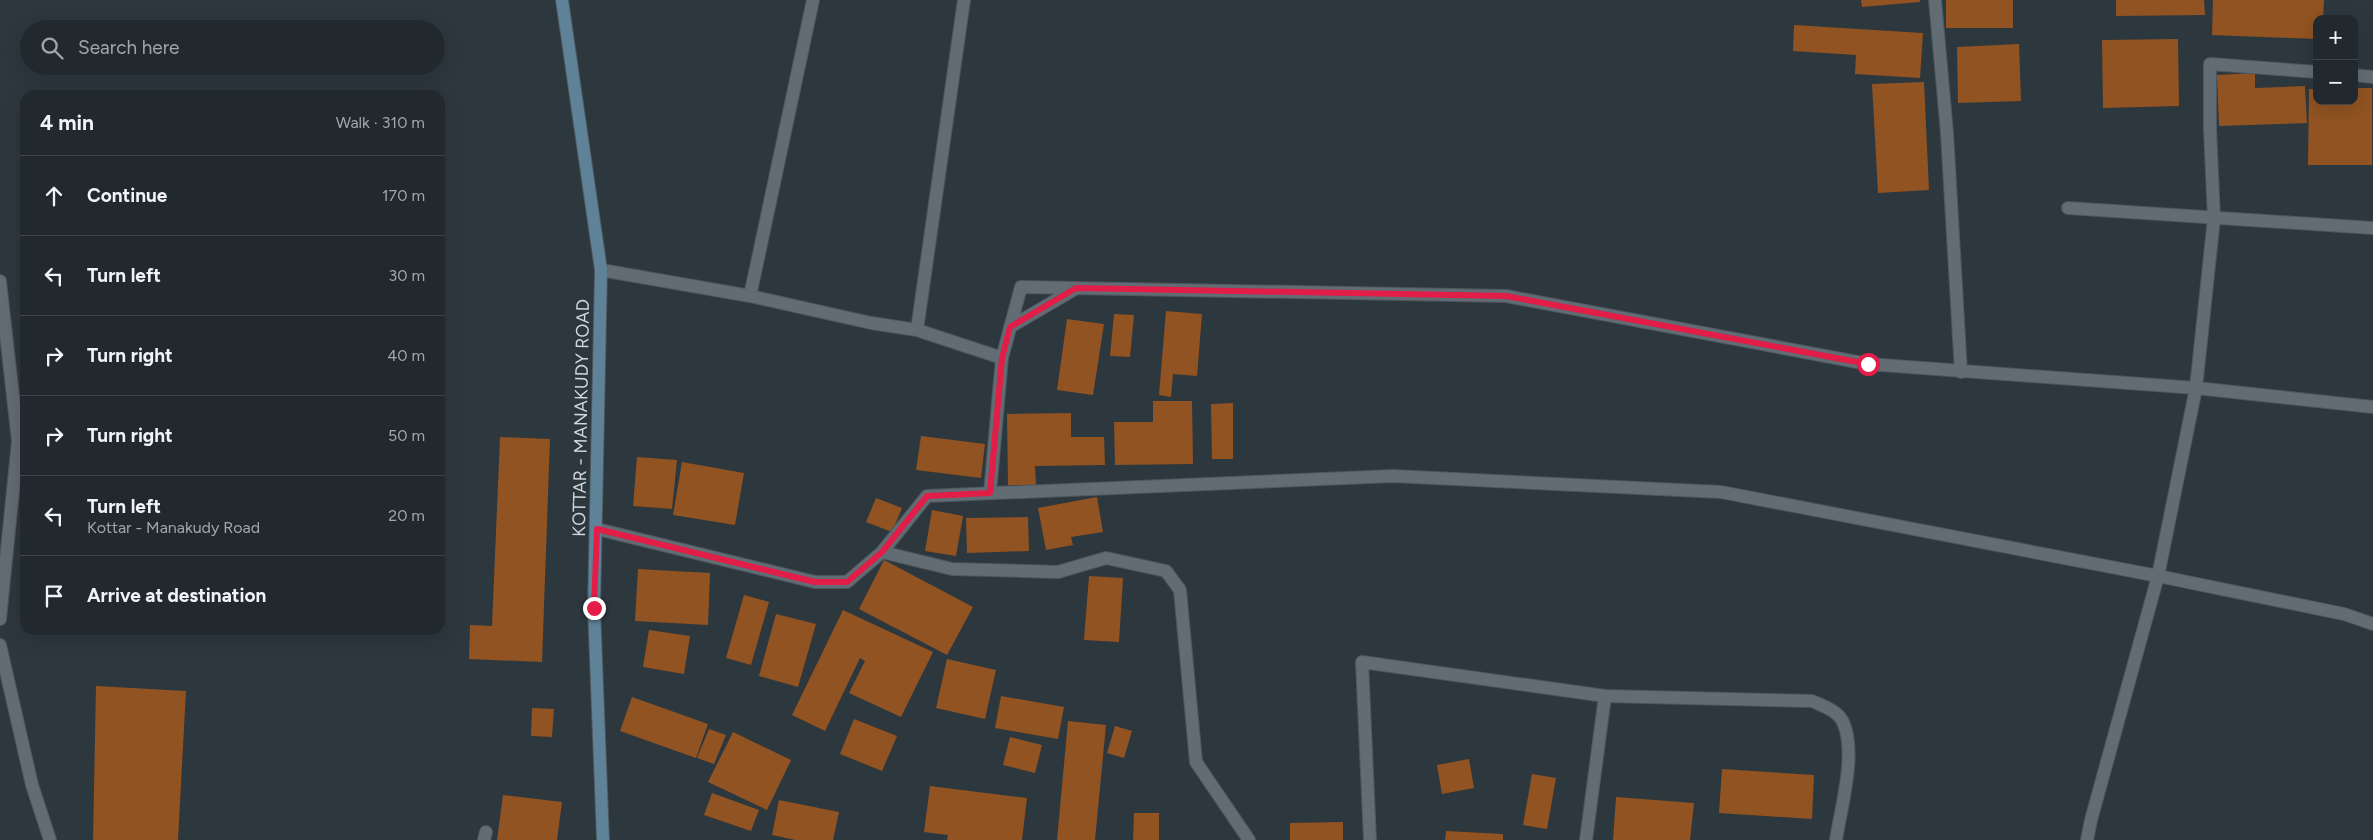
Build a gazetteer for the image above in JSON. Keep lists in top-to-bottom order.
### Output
{
  "streets": {
    "main road": ["KOTTAR - MANAKUDY ROAD"]
  },
  "page": {
    "map_buttons": ["+", "−"],
    "search": "Search here",
    "heading": ["4 min", "Walk · 310 m"],
    "list": [
      ["Continue", "170 m"],
      ["Turn left", "30 m"],
      ["Turn right", "40 m"],
      ["Turn right", "50 m"],
      ["Turn left", "Kottar - Manakudy Road", "20 m"],
      "Arrive at destination"
    ]
  }
}
